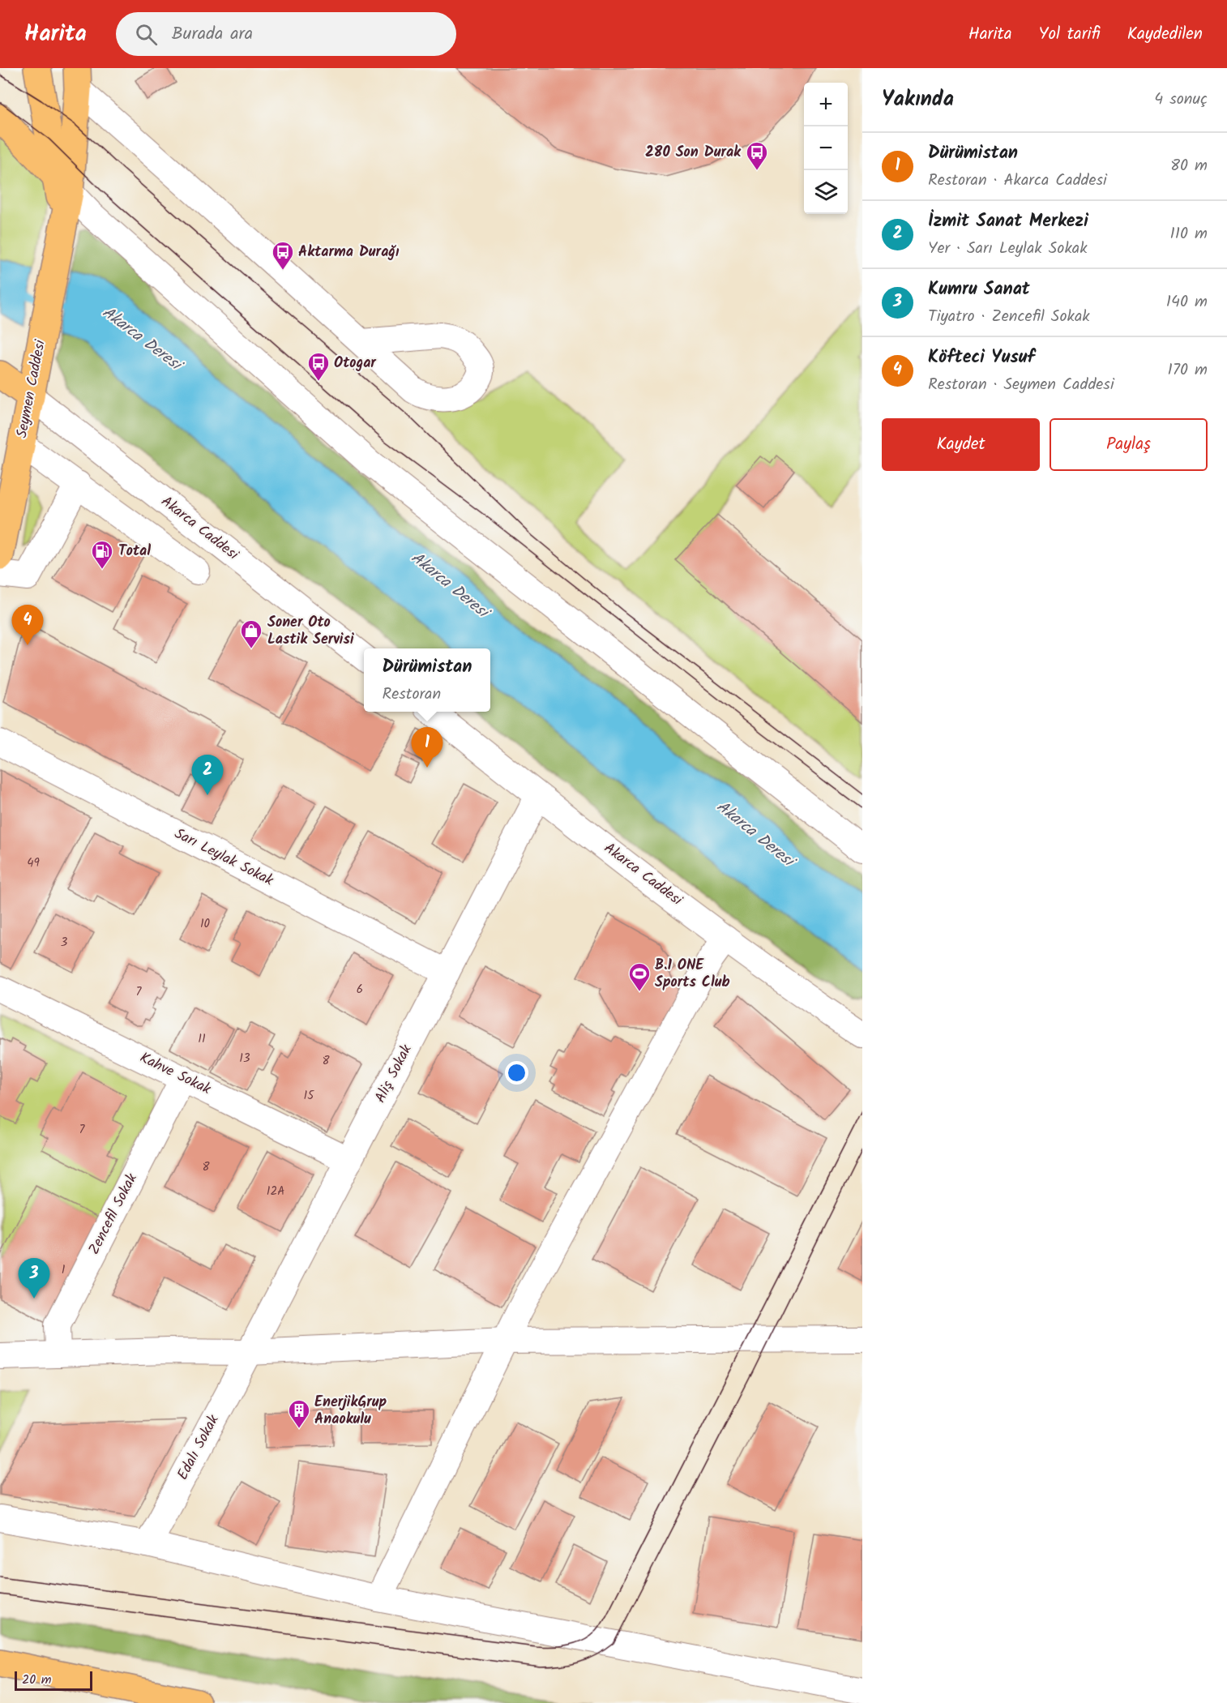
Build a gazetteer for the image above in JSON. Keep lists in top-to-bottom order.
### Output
{
  "streets": {
    "main road": ["Seymen Caddesi"],
    "street": [
      "Akarca Caddesi",
      "Sarı Leylak Sokak",
      "Kahve Sokak",
      "Aliş Sokak",
      "Zencefil Sokak",
      "Edalı Sokak"
    ]
  },
  "crossings": [
    ["Seymen Caddesi", "Akarca Caddesi"],
    ["Akarca Caddesi", "Aliş Sokak"],
    ["Sarı Leylak Sokak", "Aliş Sokak"],
    ["Kahve Sokak", "Aliş Sokak"],
    ["Kahve Sokak", "Zencefil Sokak"],
    ["Aliş Sokak", "Edalı Sokak"]
  ],
  "water": ["Akarca Deresi"],
  "places": {
    "bus stop": ["280 Son Durak", "Aktarma Durağı", "Otogar"],
    "fuel station": ["Total"],
    "shop": ["Soner Oto Lastik Servisi"],
    "sports": ["B.1 ONE Sports Club"],
    "building": ["EnerjikGrup Anaokulu"]
  },
  "house_numbers": [
    "49",
    "10",
    "3",
    "6",
    "7",
    "11",
    "13",
    "8",
    "15",
    "7",
    "8",
    "12A",
    "1"
  ],
  "scale_bar": "20 m",
  "page": {
    "header": "Harita",
    "search": "Burada ara",
    "nav": ["Harita", "Yol tarifi", "Kaydedilen"],
    "heading": ["Yakında", "4 sonuç"],
    "map_buttons": ["+", "−"],
    "list": [
      {
        "mark": "1",
        "name": "Dürümistan",
        "note": "Restoran · Akarca Caddesi",
        "value": "80 m"
      },
      {
        "mark": "2",
        "name": "İzmit Sanat Merkezi",
        "note": "Yer · Sarı Leylak Sokak",
        "value": "110 m"
      },
      {
        "mark": "3",
        "name": "Kumru Sanat",
        "note": "Tiyatro · Zencefil Sokak",
        "value": "140 m"
      },
      {
        "mark": "4",
        "name": "Köfteci Yusuf",
        "note": "Restoran · Seymen Caddesi",
        "value": "170 m"
      }
    ],
    "buttons": ["Kaydet", "Paylaş"],
    "pins": [
      "4",
      "1",
      "2",
      "3"
    ],
    "popup": ["Dürümistan", "Restoran"],
    "scale": "20 m"
  }
}
